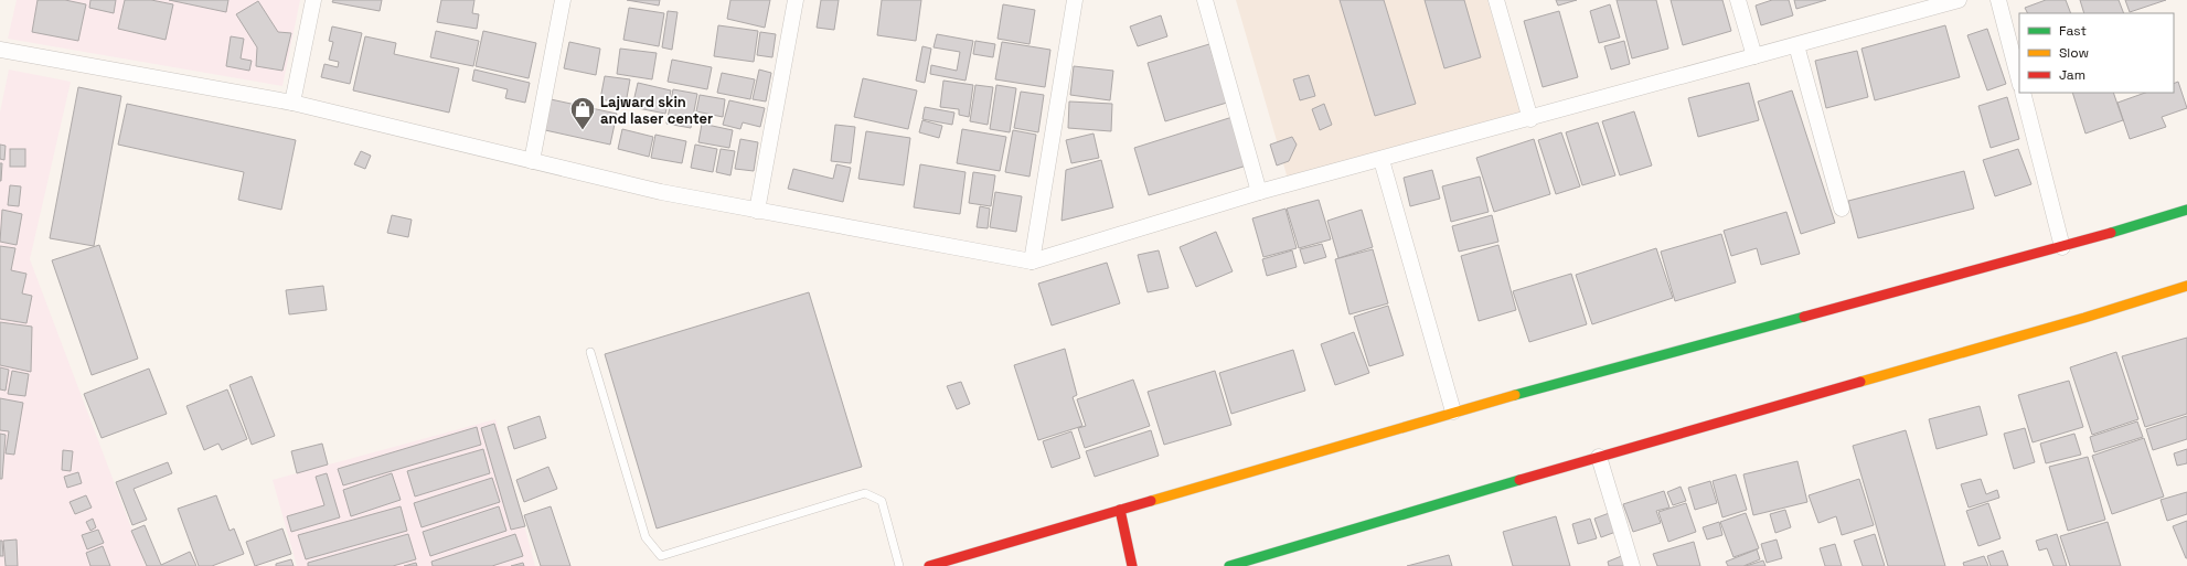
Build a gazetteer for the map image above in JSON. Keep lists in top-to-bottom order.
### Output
{
  "places": {
    "shop": ["Lajward skin and laser center"]
  },
  "legend": ["Fast", "Slow", "Jam"]
}
